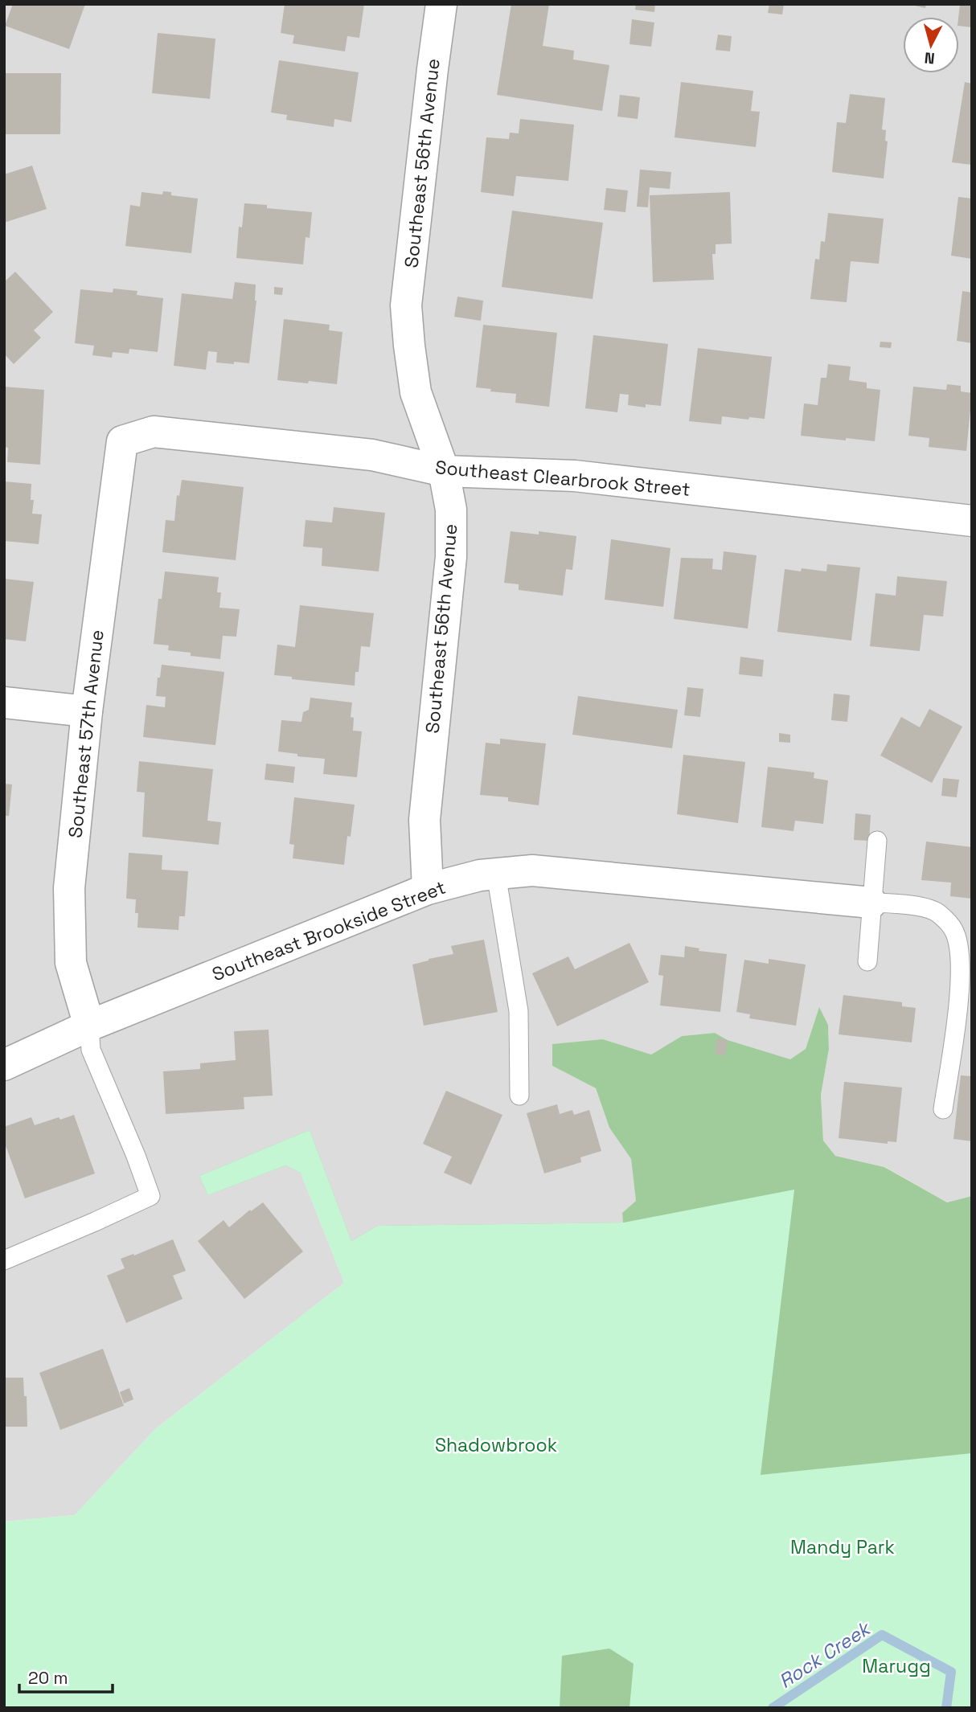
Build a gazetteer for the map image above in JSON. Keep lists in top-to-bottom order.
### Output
{
  "streets": {
    "street": [
      "Southeast 56th Avenue",
      "Southeast Clearbrook Street",
      "Southeast 57th Avenue",
      "Southeast Brookside Street"
    ]
  },
  "crossings": [
    ["Southeast 56th Avenue", "Southeast Clearbrook Street"],
    ["Southeast 56th Avenue", "Southeast Brookside Street"],
    ["Southeast Clearbrook Street", "Southeast 57th Avenue"],
    ["Southeast 57th Avenue", "Southeast Brookside Street"]
  ],
  "water": ["Rock Creek"],
  "parks": ["Shadowbrook", "Mandy Park", "Marugg"],
  "scale_bar": "20 m",
  "north": "bottom"
}
